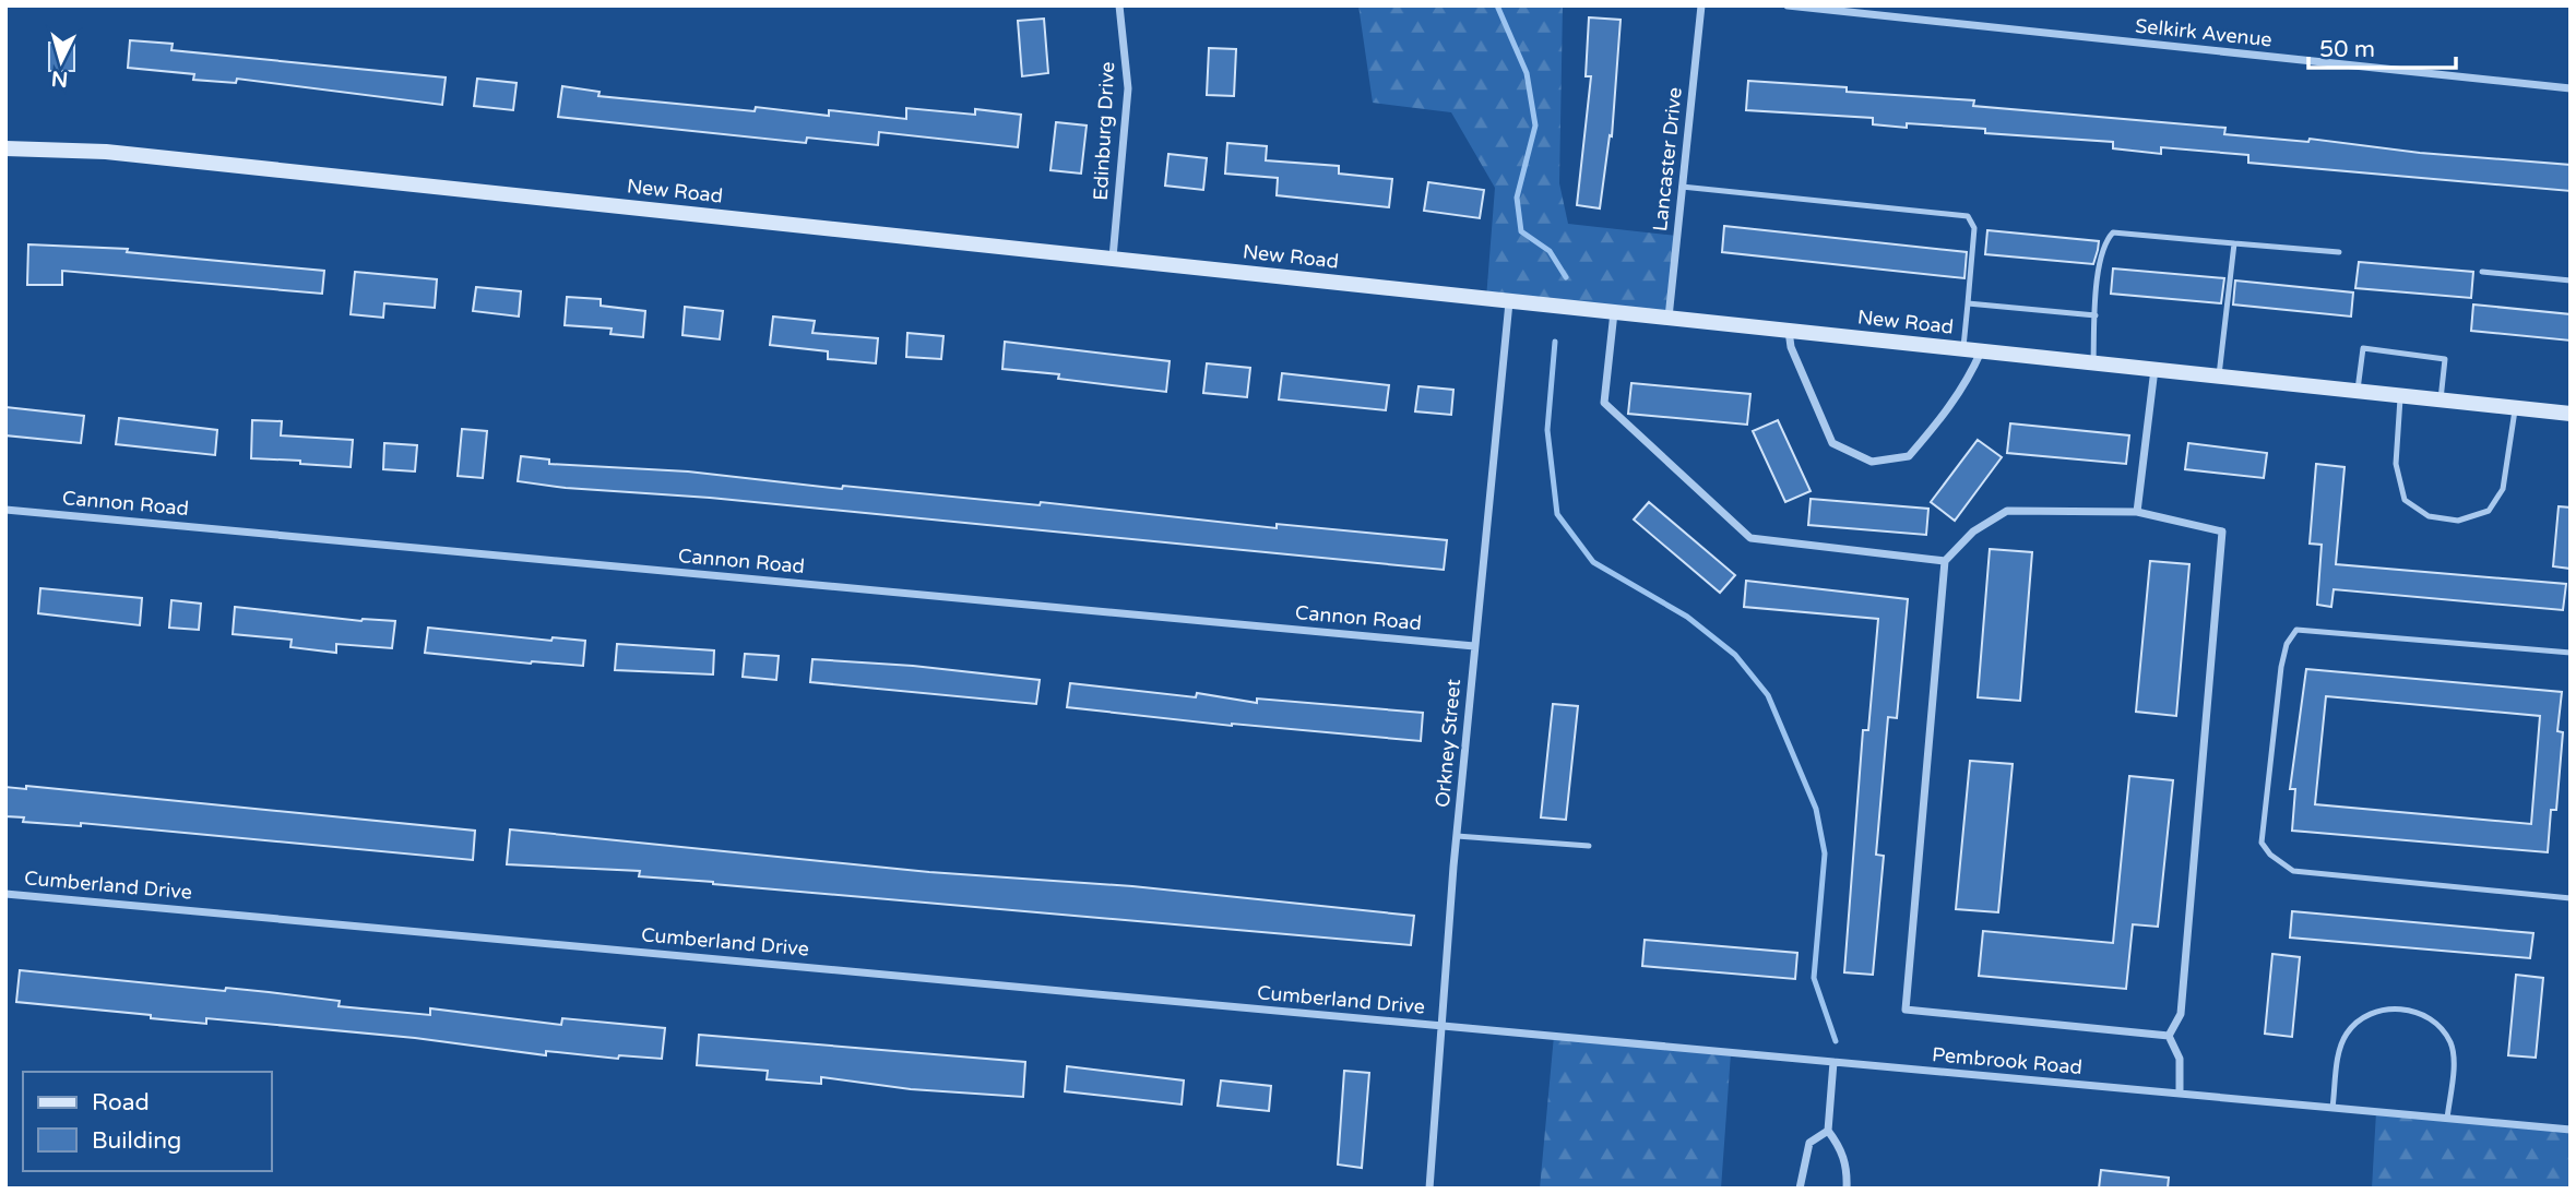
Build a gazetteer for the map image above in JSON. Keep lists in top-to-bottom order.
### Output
{
  "streets": {
    "street": [
      "Selkirk Avenue",
      "Edinburg Drive",
      "Lancaster Drive",
      "New Road",
      "Cannon Road",
      "Orkney Street",
      "Cumberland Drive",
      "Pembrook Road"
    ]
  },
  "crossings": [
    ["Edinburg Drive", "New Road"],
    ["Lancaster Drive", "New Road"],
    ["New Road", "Orkney Street"],
    ["Cannon Road", "Orkney Street"],
    ["Orkney Street", "Cumberland Drive"],
    ["Orkney Street", "Pembrook Road"],
    ["Cumberland Drive", "Pembrook Road"]
  ],
  "legend": ["Road", "Building"],
  "scale_bar": "50 m",
  "north": "bottom"
}
